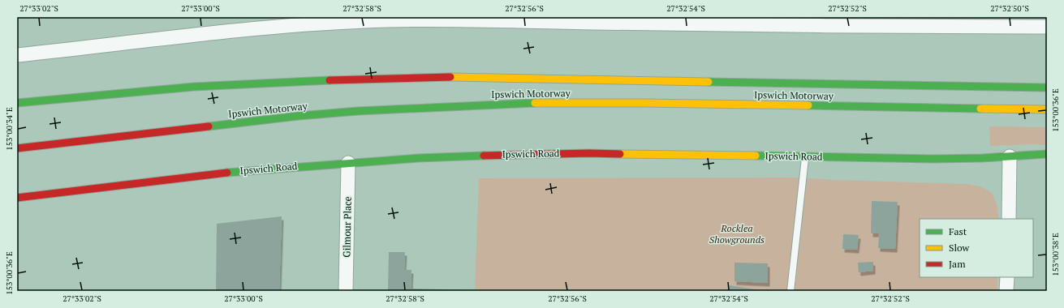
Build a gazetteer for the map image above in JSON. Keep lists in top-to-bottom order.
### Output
{
  "streets": {
    "main road": ["Ipswich Motorway", "Ipswich Road"],
    "street": ["Gilmour Place"]
  },
  "crossings": [
    ["Ipswich Road", "Gilmour Place"]
  ],
  "parks": ["Rocklea Showgrounds"],
  "legend": ["Fast", "Slow", "Jam"],
  "coordinates": [
    "27°33'02\"S",
    "27°33'00\"S",
    "27°32'58\"S",
    "27°32'56\"S",
    "27°32'54\"S",
    "27°32'52\"S",
    "27°32'50\"S",
    "153°00'36\"E",
    "153°00'34\"E",
    "153°00'38\"E"
  ]
}
